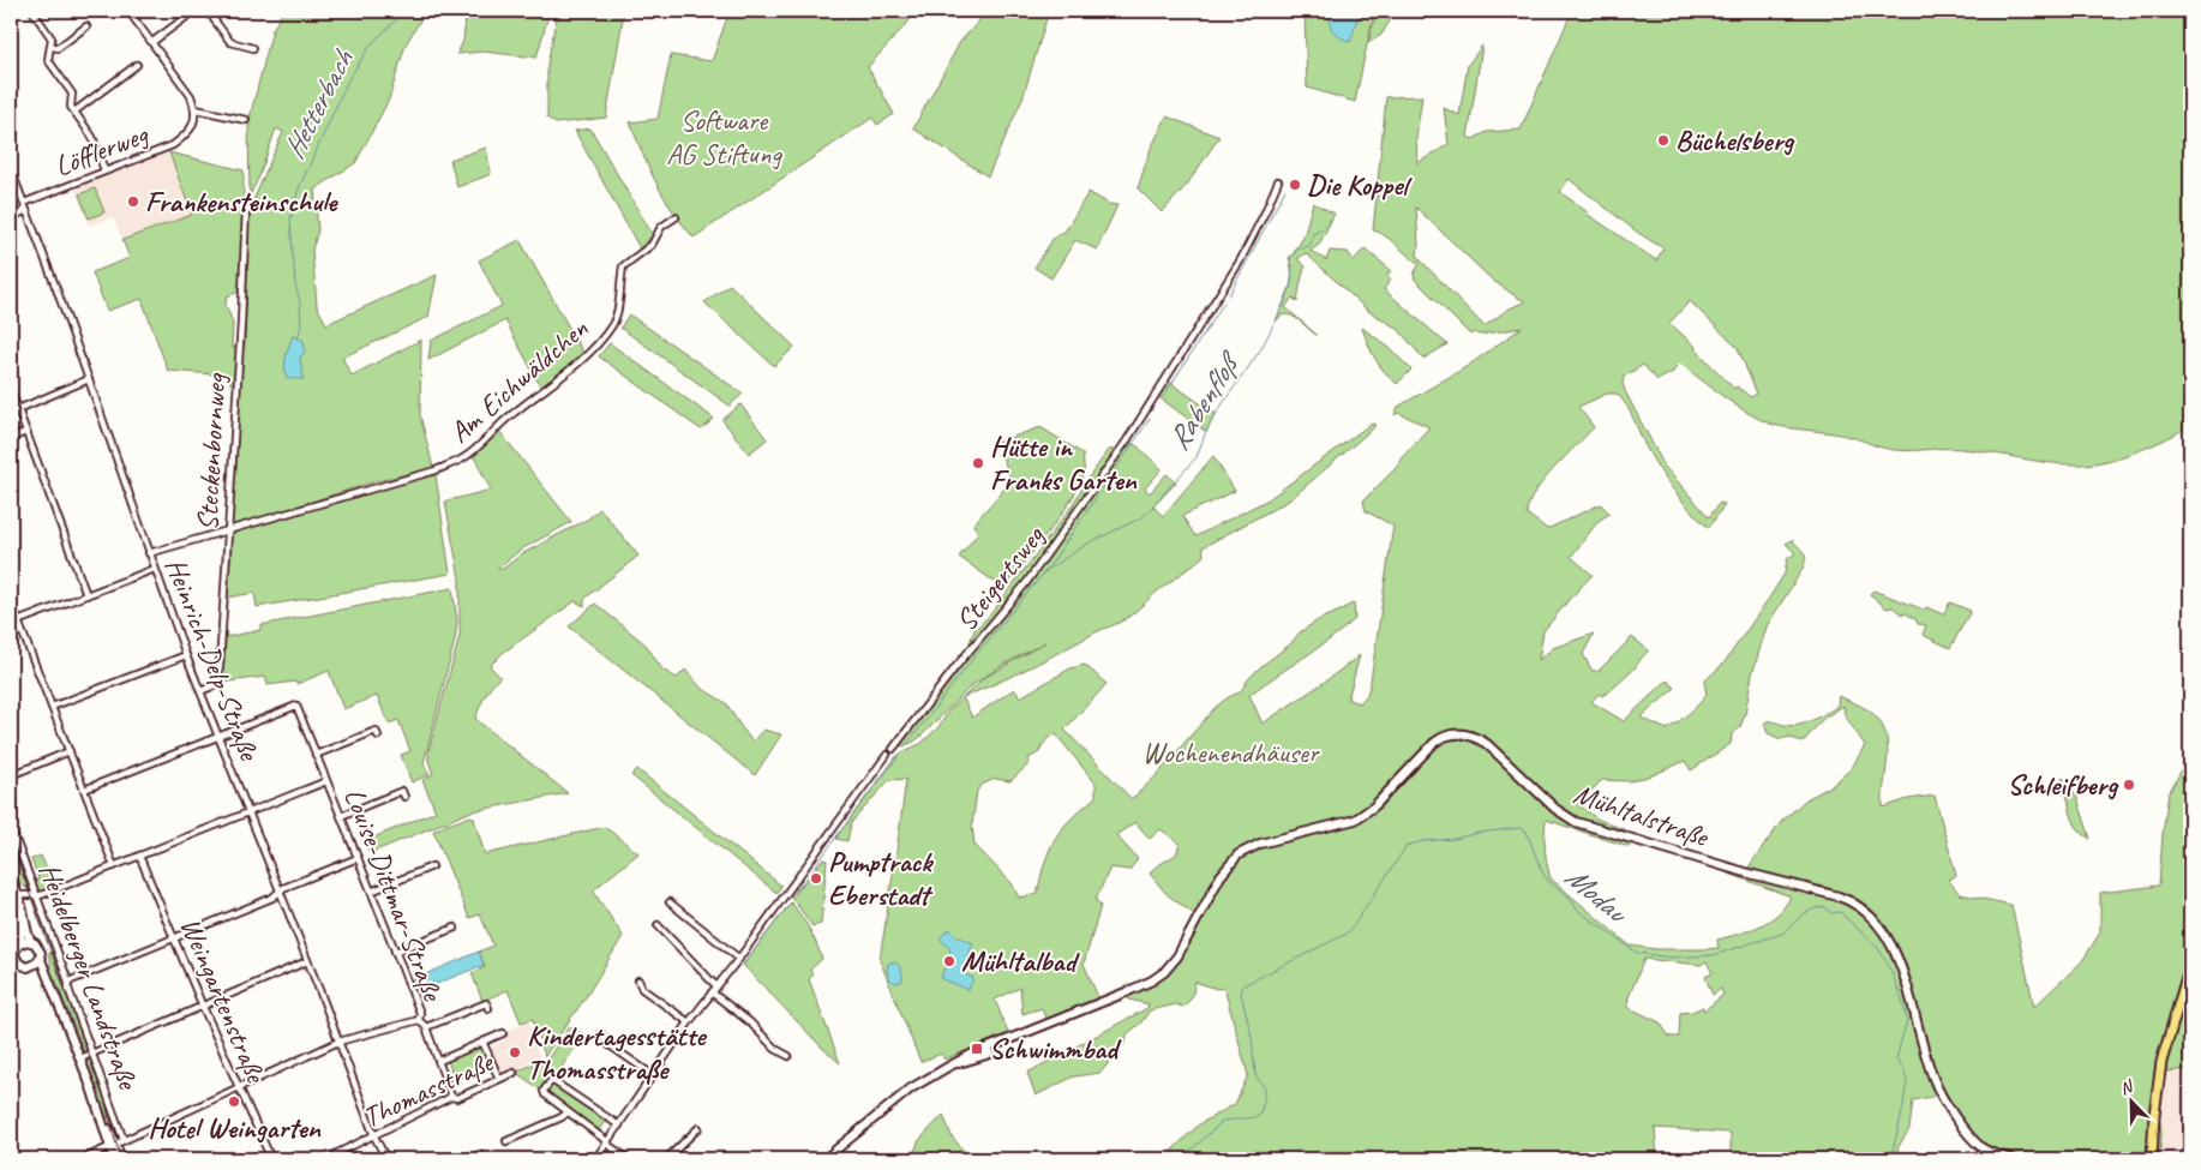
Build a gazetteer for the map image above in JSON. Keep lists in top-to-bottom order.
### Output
{
  "streets": {
    "street": [
      "Löfflerweg",
      "Am Eichwäldchen",
      "Steckenbornweg",
      "Steigertsweg",
      "Heinrich-Delp-Straße",
      "Mühltalstraße",
      "Louise-Dittmar-Straße",
      "Heidelberger Landstraße",
      "Weingartenstraße",
      "Thomasstraße"
    ]
  },
  "crossings": [
    ["Löfflerweg", "Heinrich-Delp-Straße"],
    ["Am Eichwäldchen", "Steckenbornweg"],
    ["Am Eichwäldchen", "Heinrich-Delp-Straße"],
    ["Steckenbornweg", "Heinrich-Delp-Straße"],
    ["Heinrich-Delp-Straße", "Louise-Dittmar-Straße"],
    ["Heinrich-Delp-Straße", "Thomasstraße"],
    ["Louise-Dittmar-Straße", "Thomasstraße"]
  ],
  "water": ["Hetterbach", "Rabenfloß", "Modau"],
  "parks": ["Software AG Stiftung", "Wochenendhäuser"],
  "places": {
    "other": [
      "Büchelsberg",
      "Die Koppel",
      "Frankensteinschule",
      "Hütte in Franks Garten",
      "Schleifberg",
      "Pumptrack Eberstadt",
      "Mühltalbad",
      "Kindertagesstätte Thomasstraße",
      "Hotel Weingarten"
    ],
    "transit": ["Schwimmbad"]
  },
  "north": "top left"
}
